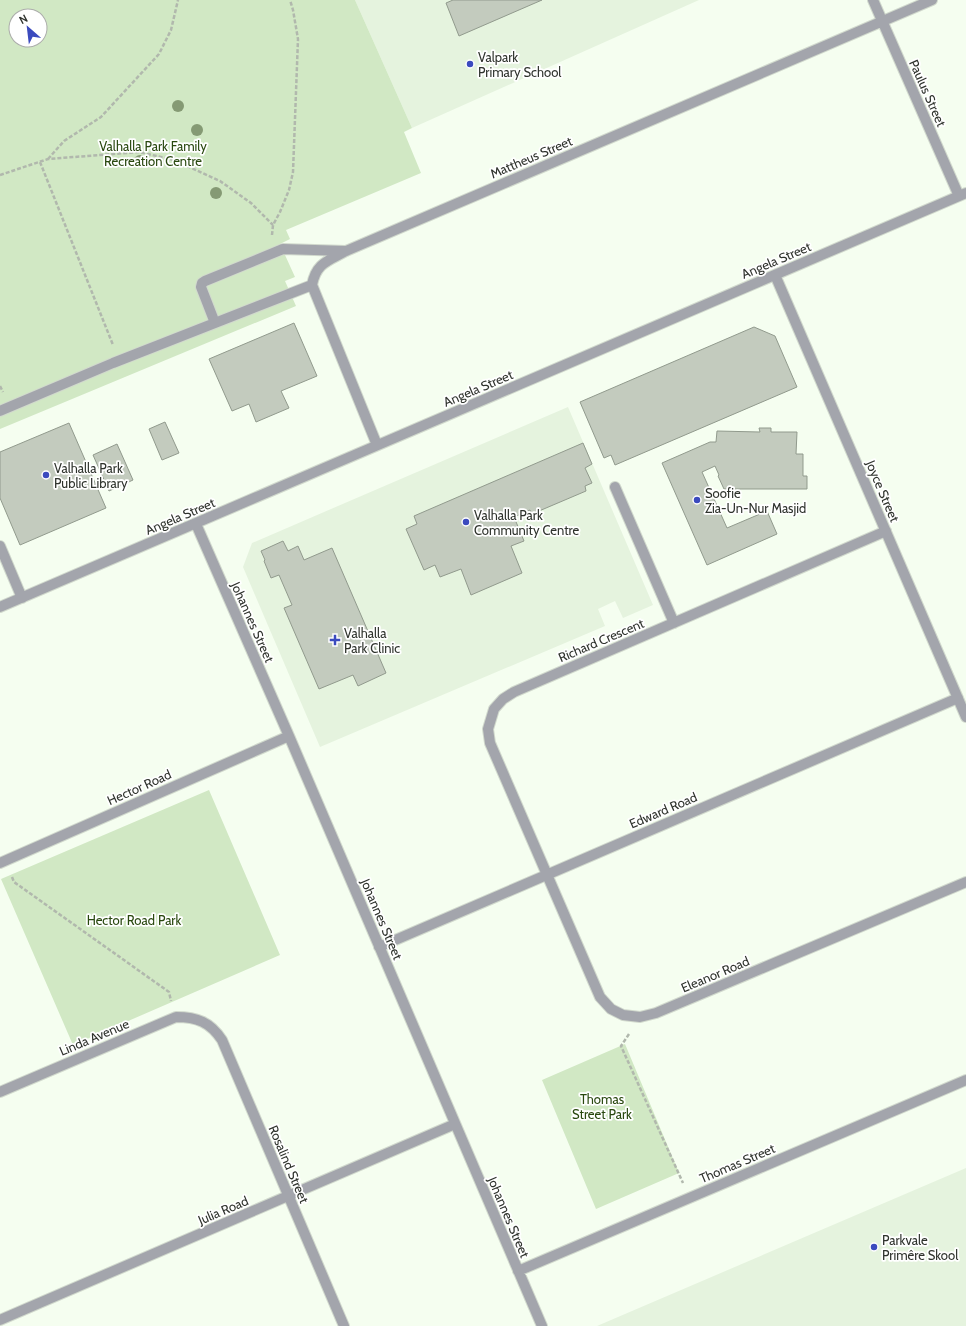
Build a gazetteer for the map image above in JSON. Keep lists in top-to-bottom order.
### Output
{
  "streets": {
    "street": [
      "Paulus Street",
      "Mattheus Street",
      "Angela Street",
      "Joyce Street",
      "Johannes Street",
      "Richard Crescent",
      "Hector Road",
      "Edward Road",
      "Eleanor Road",
      "Linda Avenue",
      "Thomas Street",
      "Rosalind Street",
      "Julia Road"
    ]
  },
  "crossings": [
    ["Paulus Street", "Mattheus Street"],
    ["Paulus Street", "Angela Street"],
    ["Angela Street", "Joyce Street"],
    ["Angela Street", "Johannes Street"],
    ["Joyce Street", "Richard Crescent"],
    ["Joyce Street", "Edward Road"],
    ["Johannes Street", "Hector Road"],
    ["Johannes Street", "Edward Road"],
    ["Johannes Street", "Thomas Street"],
    ["Johannes Street", "Julia Road"],
    ["Richard Crescent", "Edward Road"],
    ["Linda Avenue", "Rosalind Street"],
    ["Rosalind Street", "Julia Road"]
  ],
  "parks": ["Valhalla Park Family Recreation Centre", "Hector Road Park", "Thomas Street Park"],
  "places": {
    "other": [
      "Valpark Primary School",
      "Valhalla Park Public Library",
      "Soofie Zia-Un-Nur Masjid",
      "Valhalla Park Community Centre",
      "Parkvale Primêre Skool"
    ],
    "health": ["Valhalla Park Clinic"]
  },
  "north": "top left"
}
